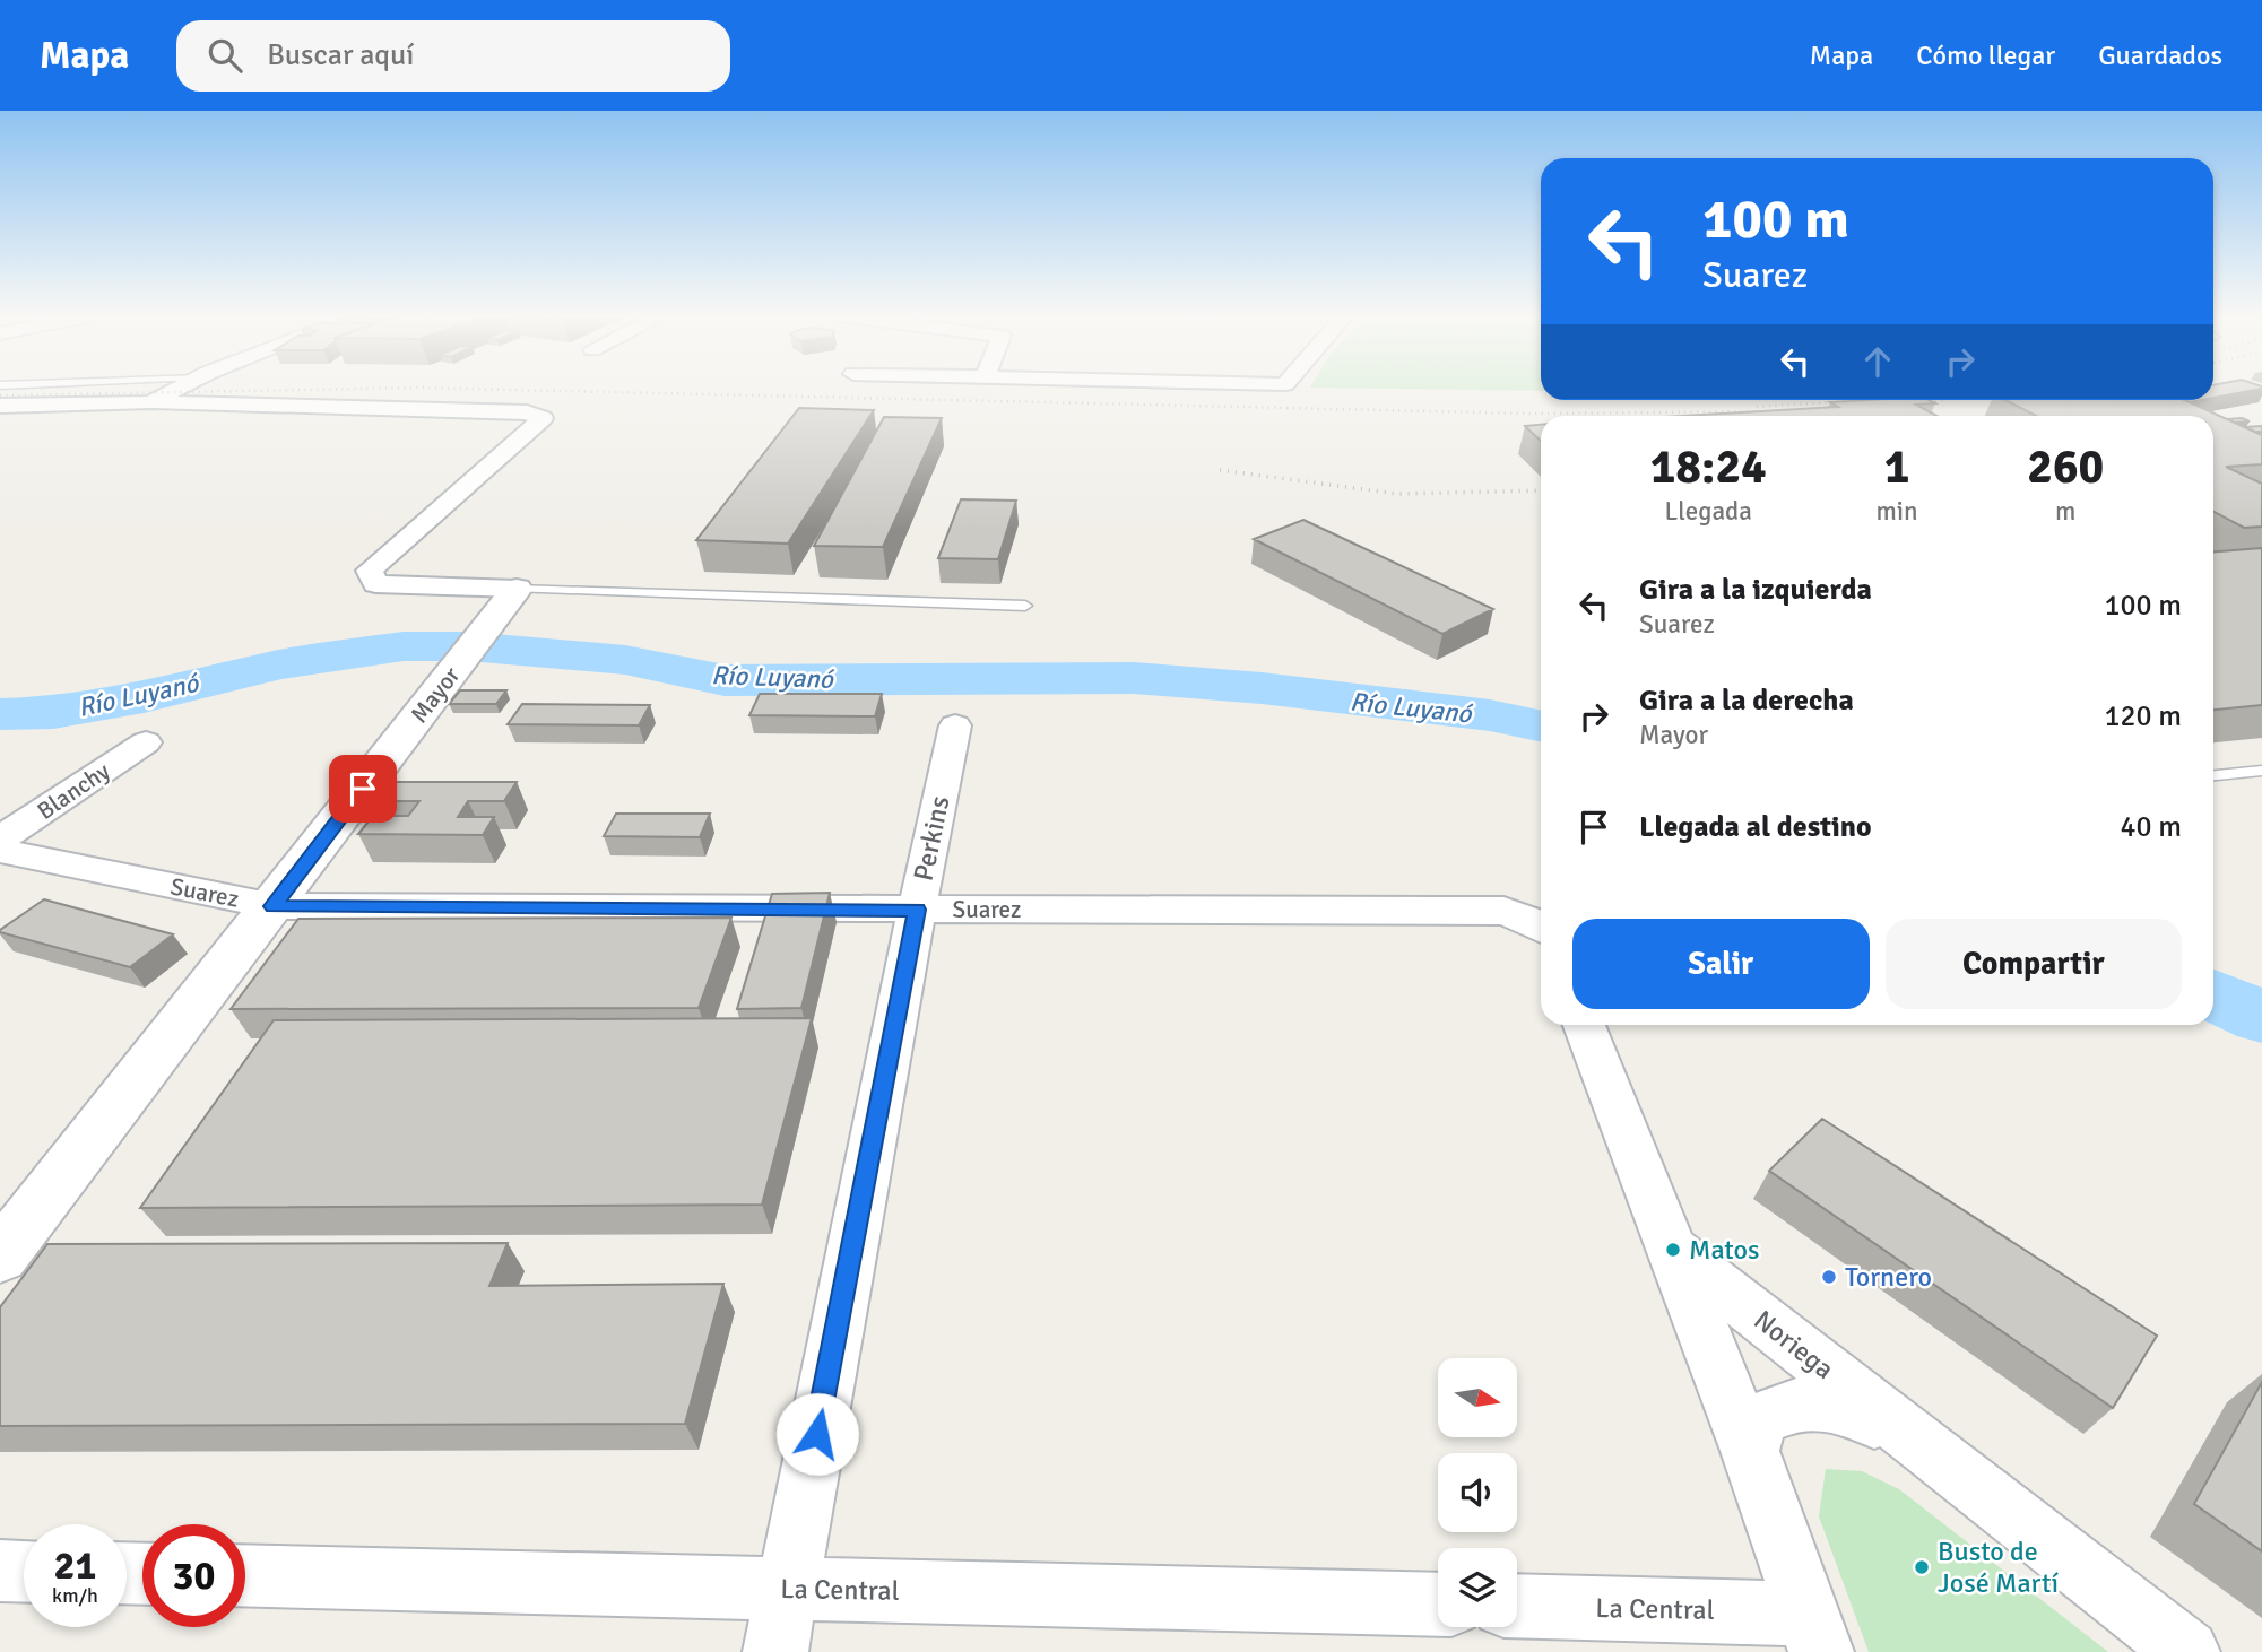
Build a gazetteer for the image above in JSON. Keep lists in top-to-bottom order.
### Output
{
  "streets": {
    "street": [
      "Mayor",
      "Blanchy",
      "Perkins",
      "Suarez",
      "Noriega",
      "La Central"
    ]
  },
  "crossings": [
    ["Mayor", "Suarez"],
    ["Perkins", "Suarez"],
    ["Perkins", "La Central"]
  ],
  "water": ["Río Luyanó"],
  "places": ["Matos", "Tornero", "Busto de José Martí"],
  "north": "right",
  "page": {
    "header": "Mapa",
    "search": "Buscar aquí",
    "nav": ["Mapa", "Cómo llegar", "Guardados"],
    "turn": ["100 m", "Suarez"],
    "eta": [
      "18:24",
      "Llegada",
      "1",
      "min",
      "260",
      "m"
    ],
    "list": [
      {
        "name": "Gira a la izquierda",
        "note": "Suarez",
        "value": "100 m"
      },
      {
        "name": "Gira a la derecha",
        "note": "Mayor",
        "value": "120 m"
      },
      {
        "name": "Llegada al destino",
        "value": "40 m"
      }
    ],
    "buttons": ["Salir", "Compartir"],
    "speed": "21 km/h",
    "limit": "30"
  }
}
